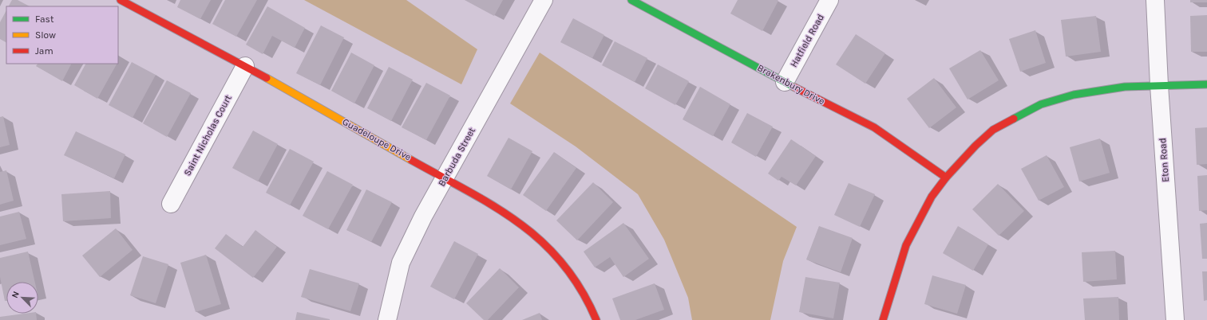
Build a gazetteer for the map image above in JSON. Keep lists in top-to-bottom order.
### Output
{
  "streets": {
    "street": [
      "Hatfield Road",
      "Brakenbury Drive",
      "Saint Nicholas Court",
      "Guadeloupe Drive",
      "Barbuda Street",
      "Eton Road"
    ]
  },
  "crossings": [
    ["Hatfield Road", "Brakenbury Drive"],
    ["Saint Nicholas Court", "Guadeloupe Drive"],
    ["Guadeloupe Drive", "Barbuda Street"]
  ],
  "legend": ["Fast", "Slow", "Jam"],
  "north": "top left"
}
